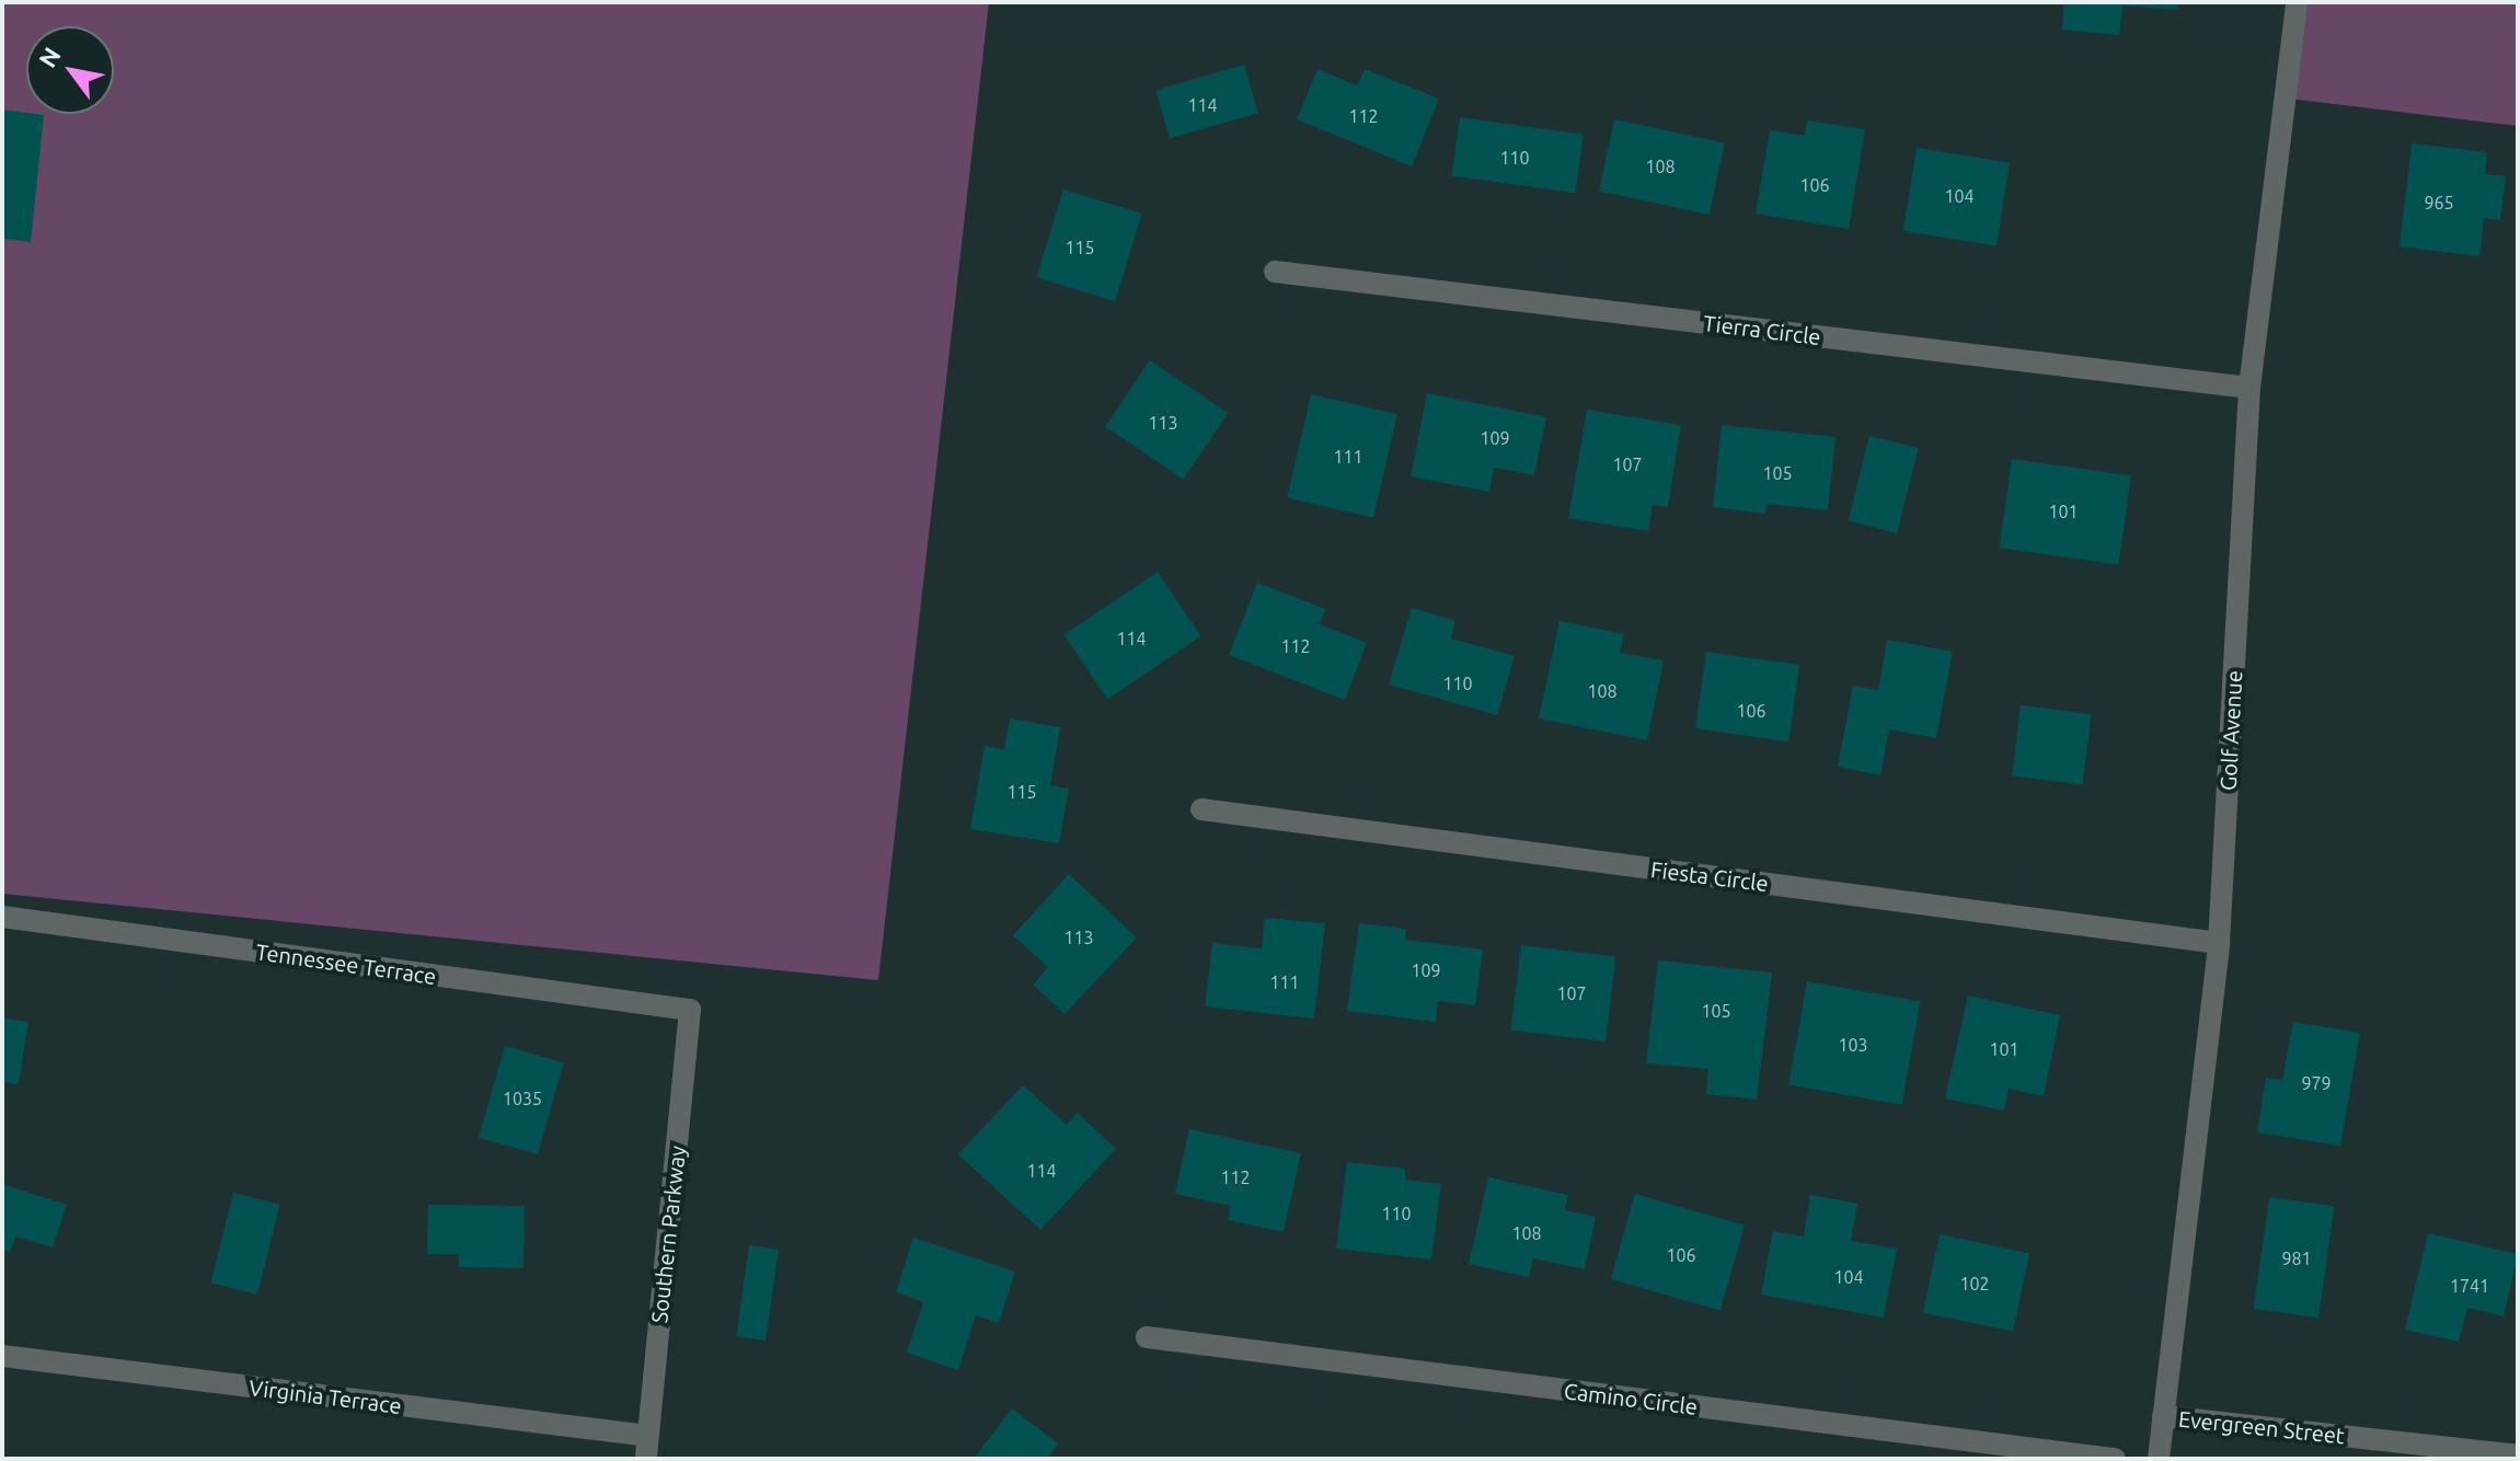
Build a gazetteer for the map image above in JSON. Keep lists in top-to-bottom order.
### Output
{
  "streets": {
    "street": [
      "Tierra Circle",
      "Golf Avenue",
      "Fiesta Circle",
      "Tennessee Terrace",
      "Southern Parkway",
      "Virginia Terrace",
      "Camino Circle",
      "Evergreen Street"
    ]
  },
  "crossings": [
    ["Tierra Circle", "Golf Avenue"],
    ["Golf Avenue", "Fiesta Circle"],
    ["Golf Avenue", "Evergreen Street"],
    ["Tennessee Terrace", "Southern Parkway"],
    ["Southern Parkway", "Virginia Terrace"]
  ],
  "house_numbers": [
    "114",
    "112",
    "110",
    "108",
    "106",
    "104",
    "965",
    "115",
    "113",
    "109",
    "111",
    "107",
    "105",
    "101",
    "114",
    "112",
    "110",
    "108",
    "106",
    "115",
    "113",
    "109",
    "111",
    "107",
    "105",
    "103",
    "101",
    "979",
    "1035",
    "114",
    "112",
    "110",
    "108",
    "106",
    "981",
    "104",
    "102",
    "1741"
  ],
  "north": "top left"
}
